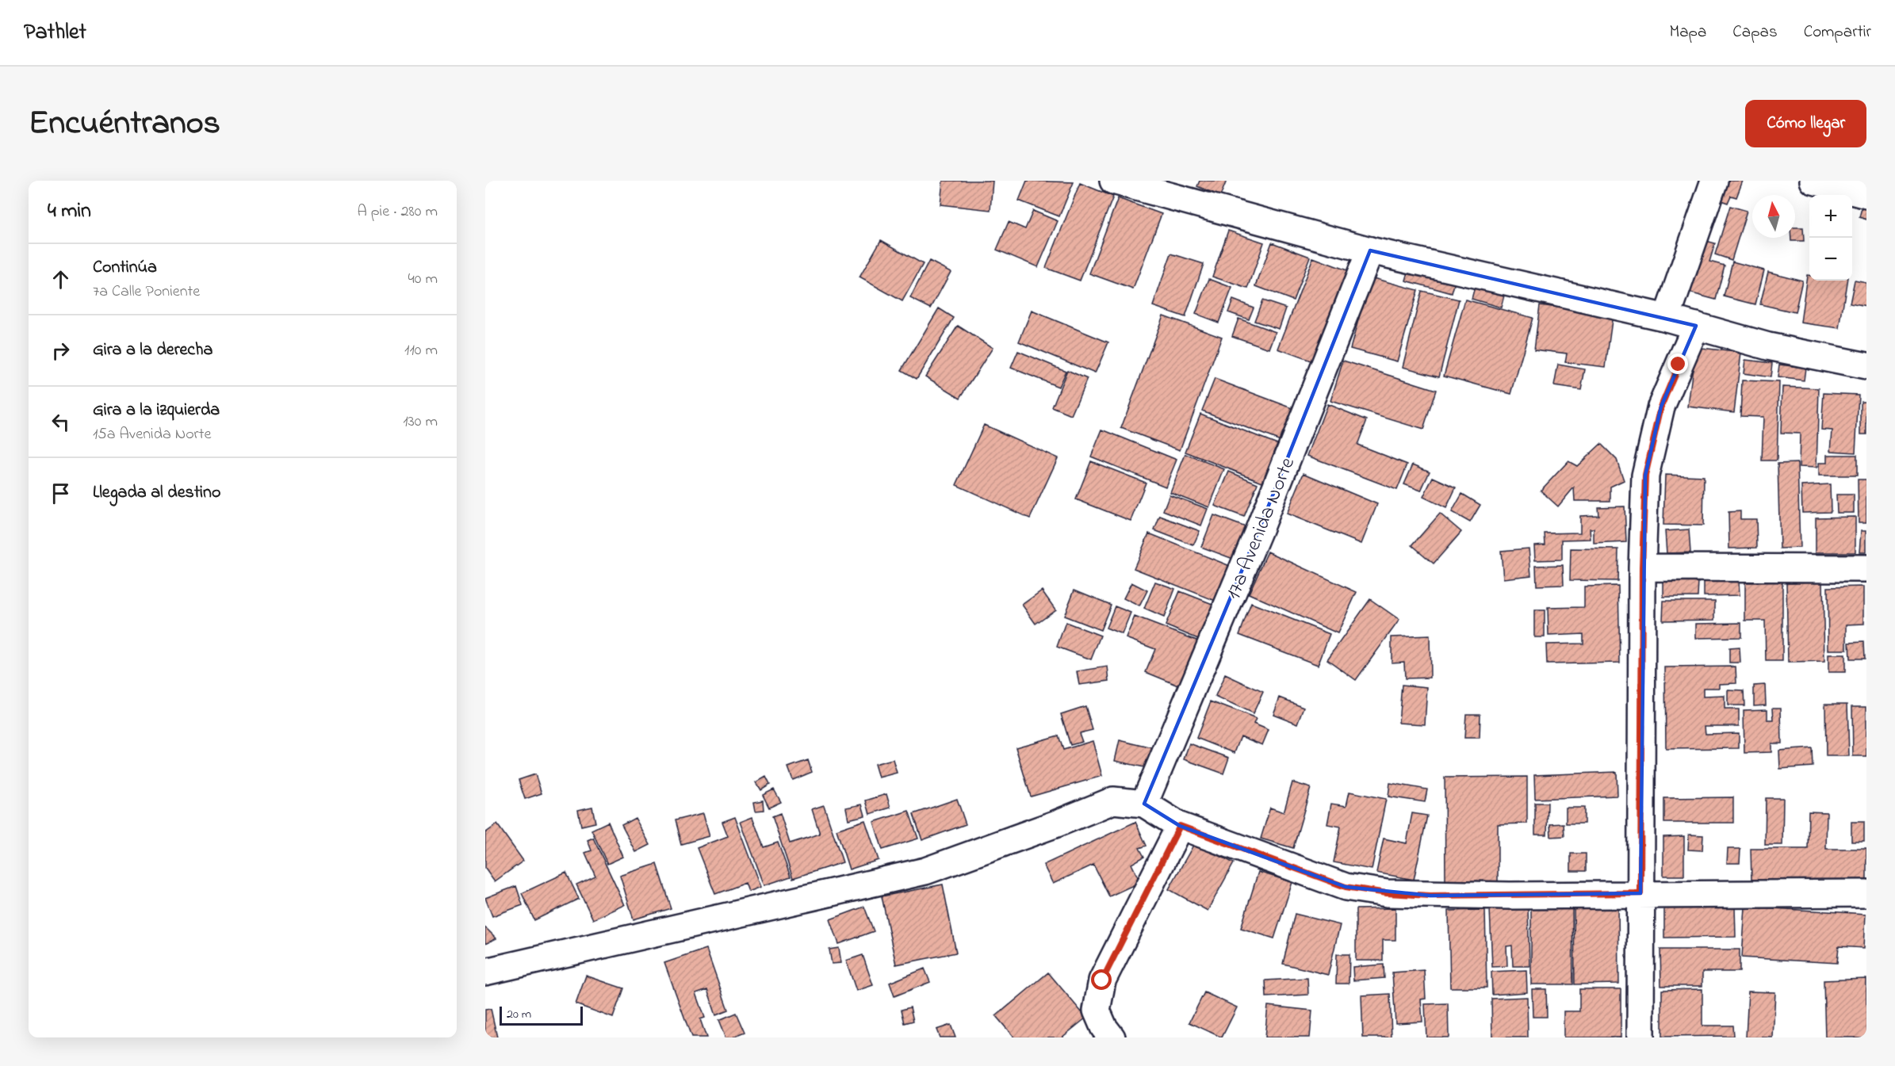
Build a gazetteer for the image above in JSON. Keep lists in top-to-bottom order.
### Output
{
  "streets": {
    "street": ["17a Avenida Norte"]
  },
  "scale_bar": "20 m",
  "north": "top",
  "page": {
    "header": "Pathlet",
    "nav": ["Mapa", "Capas", "Compartir"],
    "title": "Encuéntranos",
    "buttons": "Cómo llegar",
    "heading": ["4 min", "A pie · 280 m"],
    "map_buttons": ["+", "−"],
    "list": [
      ["Continúa", "7a Calle Poniente", "40 m"],
      ["Gira a la derecha", "110 m"],
      ["Gira a la izquierda", "15a Avenida Norte", "130 m"],
      "Llegada al destino"
    ],
    "scale": "20 m"
  }
}
